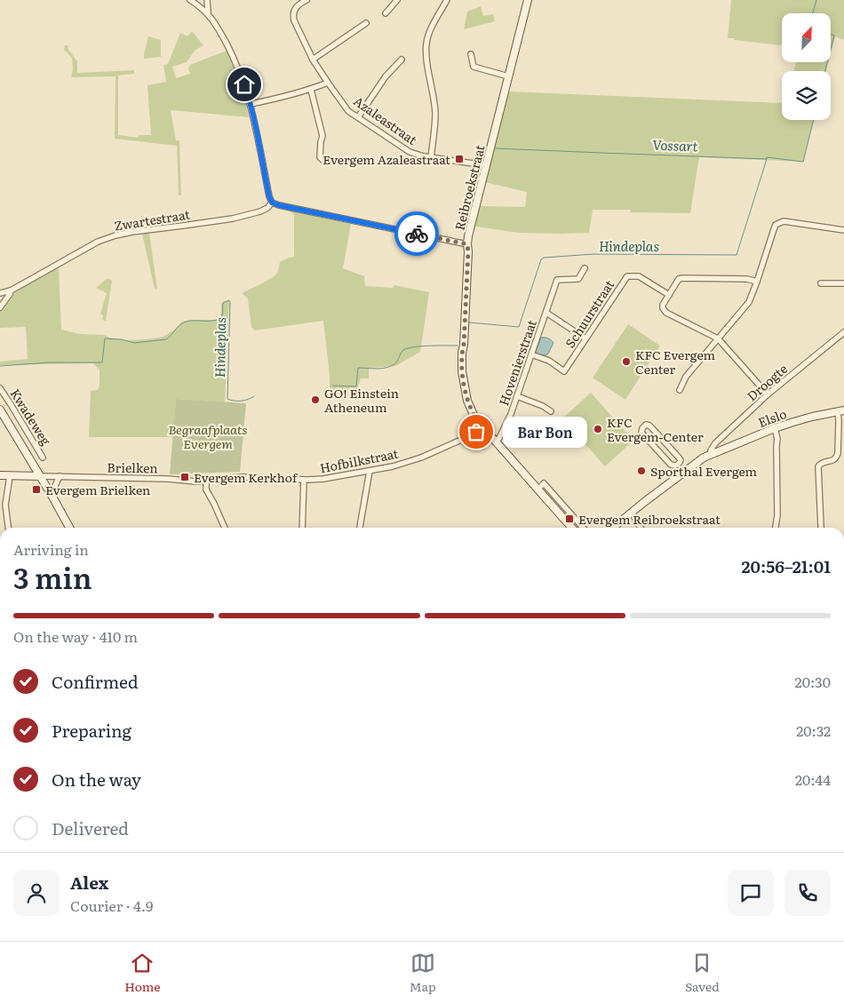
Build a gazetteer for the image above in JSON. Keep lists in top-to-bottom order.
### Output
{
  "streets": {
    "street": [
      "Azaleastraat",
      "Reibroekstraat",
      "Zwartestraat",
      "Schuurstraat",
      "Hovenierstraat",
      "Droogte",
      "Kwadeweg",
      "Elslo",
      "Hofbilkstraat",
      "Brielken"
    ]
  },
  "crossings": [
    ["Azaleastraat", "Reibroekstraat"],
    ["Reibroekstraat", "Hovenierstraat"],
    ["Reibroekstraat", "Hofbilkstraat"],
    ["Schuurstraat", "Hovenierstraat"],
    ["Droogte", "Elslo"],
    ["Kwadeweg", "Brielken"],
    ["Hofbilkstraat", "Brielken"]
  ],
  "water": ["Vossart", "Hindeplas"],
  "parks": ["Begraafplaats Evergem"],
  "places": {
    "transit": [
      "Evergem Azaleastraat",
      "Evergem Kerkhof",
      "Evergem Brielken",
      "Evergem Reibroekstraat"
    ],
    "other": [
      "KFC Evergem Center",
      "GO! Einstein Atheneum",
      "KFC Evergem-Center",
      "Bar Bon",
      "Sporthal Evergem"
    ]
  },
  "north": "top right",
  "page": {
    "bubble": "Bar Bon",
    "heading": ["3 min", "Arriving in", "20:56–21:01"],
    "panel": ["Alex", "Courier · 4.9"],
    "bar": "On the way · 410 m",
    "list": [
      ["Confirmed", "20:30"],
      ["Preparing", "20:32"],
      ["On the way", "20:44"],
      "Delivered"
    ],
    "tabs": ["Home", "Map", "Saved"]
  }
}
